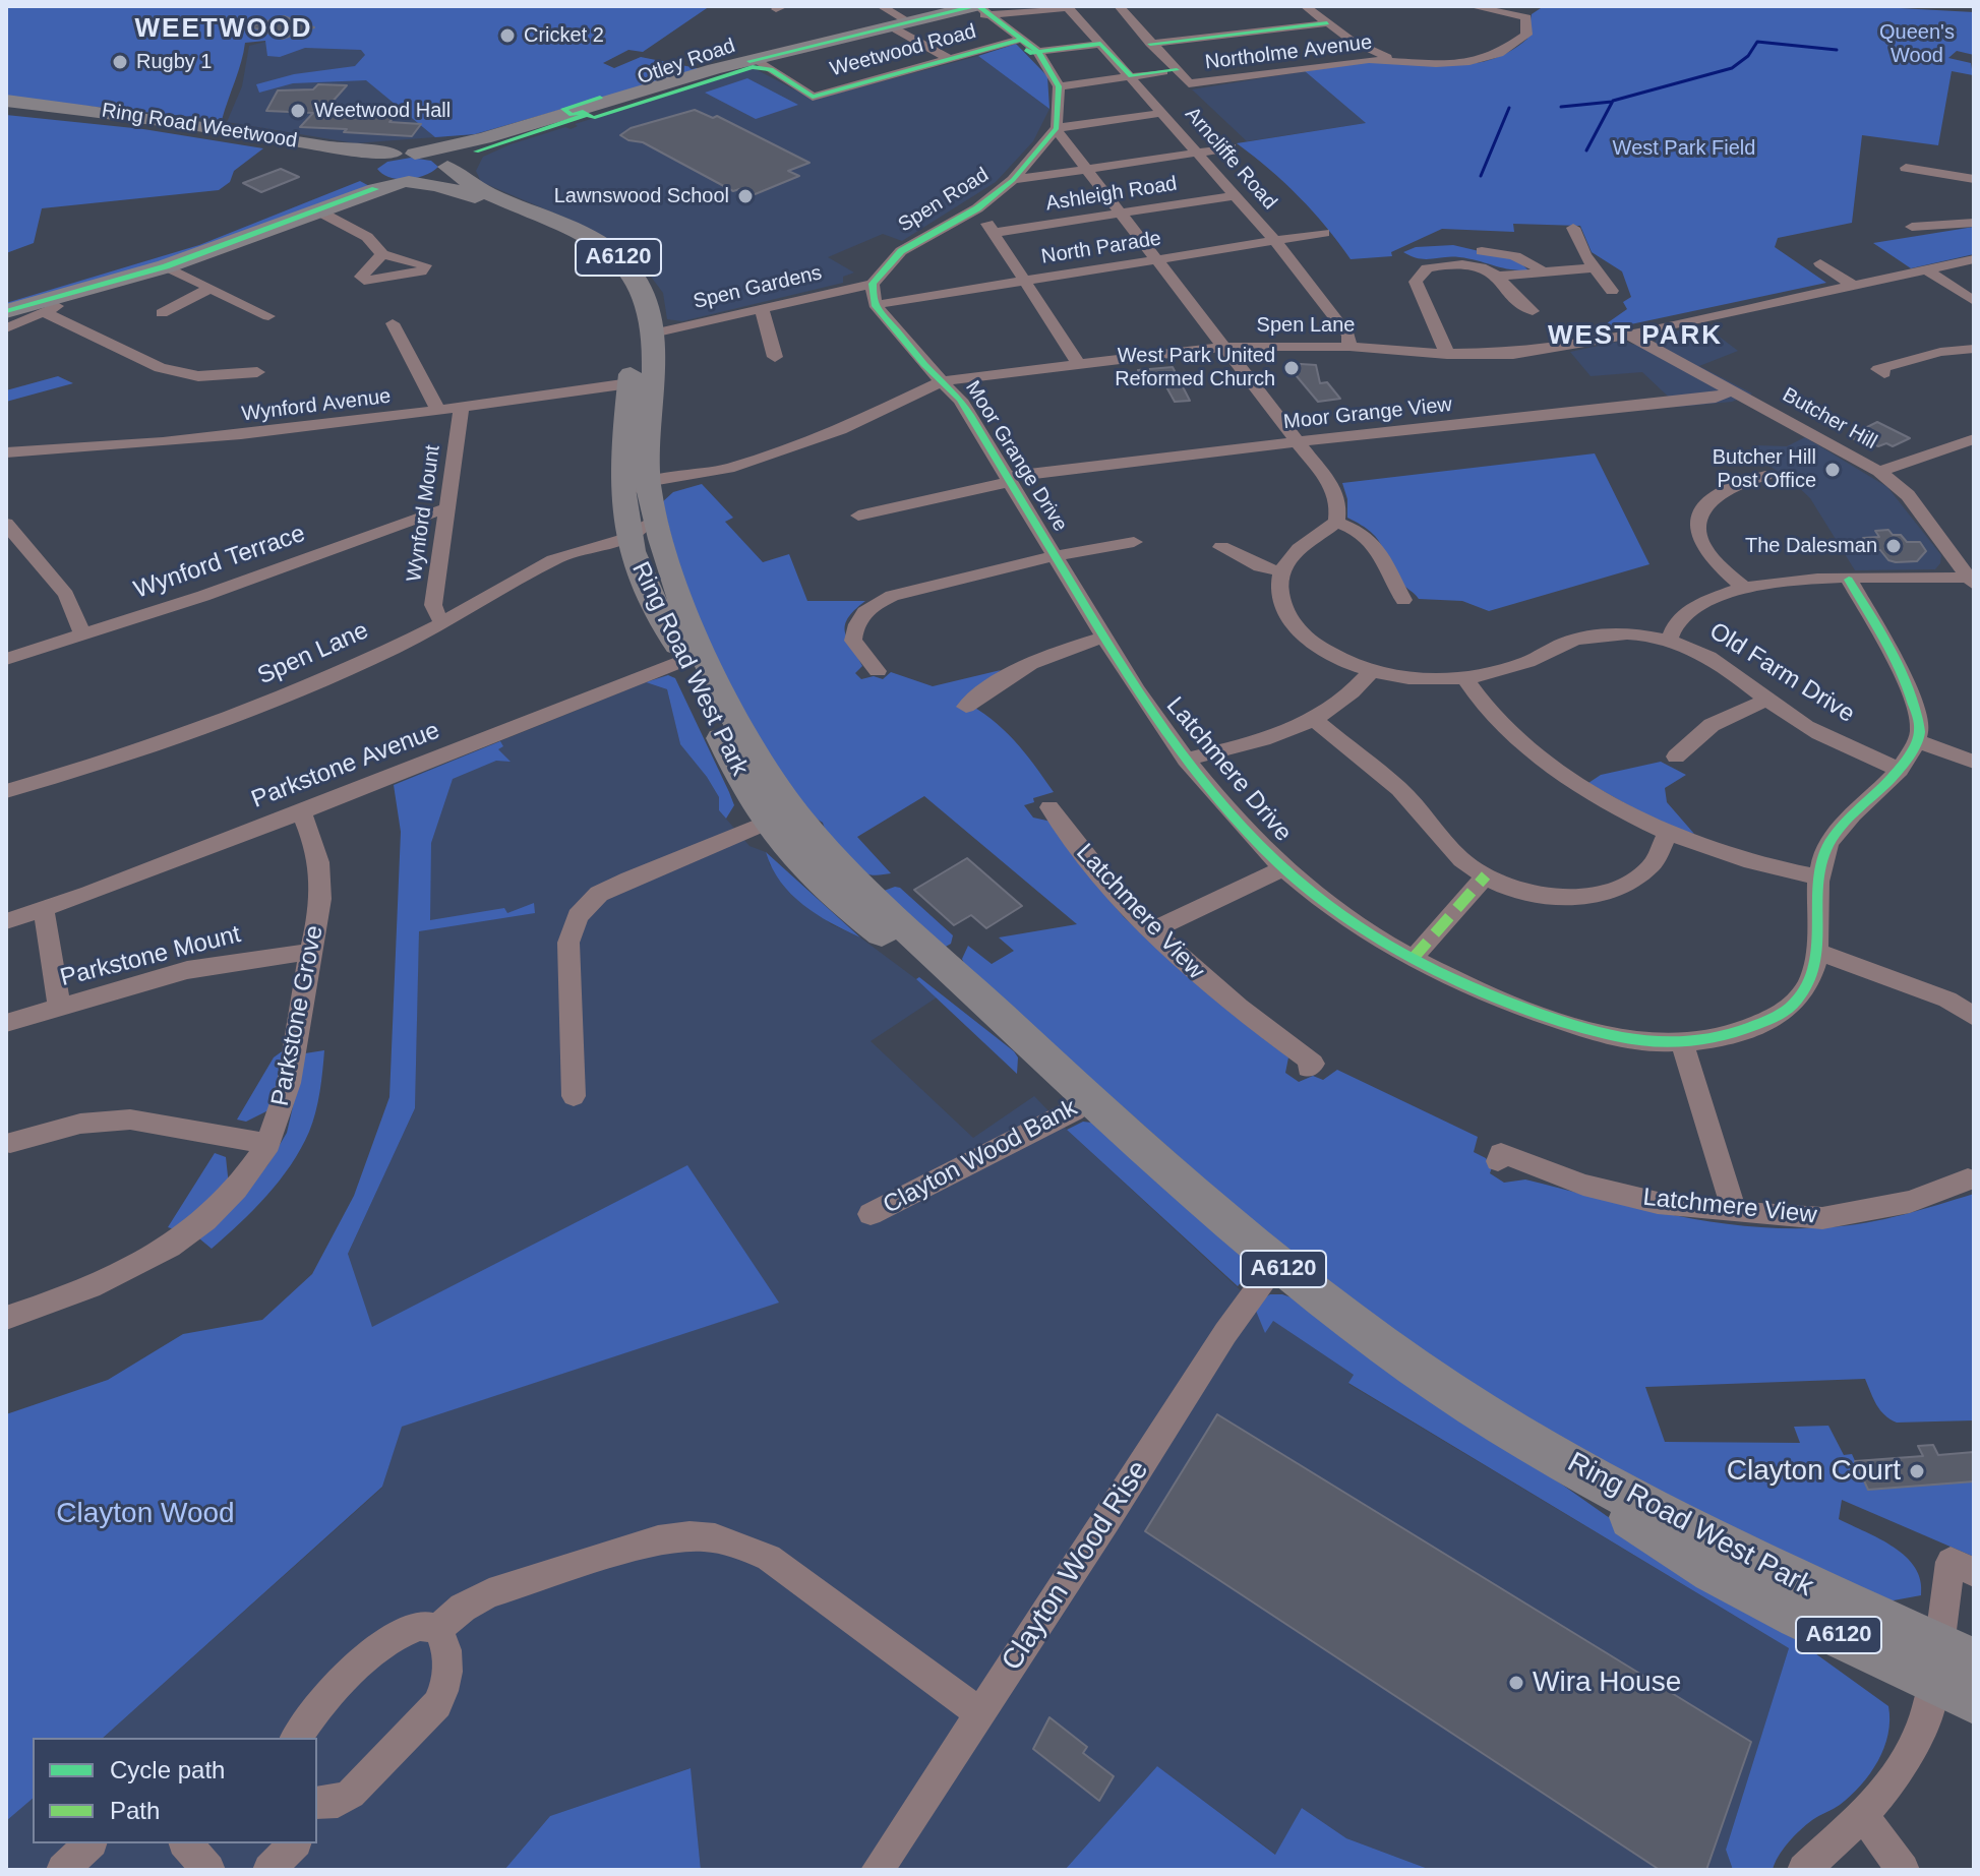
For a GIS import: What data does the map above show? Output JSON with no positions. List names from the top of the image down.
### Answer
{
  "streets": {
    "highway": [
      "Otley Road",
      "Ring Road Weetwood",
      "A6120",
      "Ring Road West Park"
    ],
    "street": [
      "Weetwood Road",
      "Northolme Avenue",
      "Arncliffe Road",
      "Ashleigh Road",
      "Spen Road",
      "North Parade",
      "Spen Gardens",
      "Spen Lane",
      "Wynford Avenue",
      "Moor Grange View",
      "Butcher Hill",
      "Moor Grange Drive",
      "Wynford Mount",
      "Wynford Terrace",
      "Old Farm Drive",
      "Parkstone Avenue",
      "Latchmere Drive",
      "Latchmere View",
      "Parkstone Mount",
      "Parkstone Grove",
      "Clayton Wood Bank",
      "Clayton Wood Rise"
    ]
  },
  "crossings": [
    ["Weetwood Road", "Otley Road"],
    ["Otley Road", "A6120"],
    ["Otley Road", "Ring Road West Park"],
    ["Ring Road Weetwood", "A6120"],
    ["Arncliffe Road", "Ashleigh Road"],
    ["Arncliffe Road", "North Parade"],
    ["Arncliffe Road", "Spen Lane"],
    ["Spen Road", "Spen Gardens"],
    ["A6120", "Ring Road West Park"],
    ["Spen Gardens", "Ring Road West Park"],
    ["Spen Lane", "Butcher Hill"],
    ["Spen Lane", "Moor Grange Drive"],
    ["Spen Lane", "Wynford Mount"],
    ["Spen Lane", "Ring Road West Park"],
    ["Wynford Avenue", "Wynford Mount"],
    ["Wynford Avenue", "Ring Road West Park"],
    ["Moor Grange View", "Butcher Hill"],
    ["Moor Grange View", "Moor Grange Drive"],
    ["Moor Grange Drive", "Latchmere Drive"],
    ["Wynford Mount", "Wynford Terrace"],
    ["Ring Road West Park", "Parkstone Avenue"],
    ["Ring Road West Park", "Clayton Wood Bank"],
    ["Ring Road West Park", "Clayton Wood Rise"],
    ["Old Farm Drive", "Latchmere Drive"],
    ["Parkstone Avenue", "Parkstone Grove"],
    ["Parkstone Mount", "Parkstone Grove"]
  ],
  "districts": ["WEETWOOD", "WEST PARK"],
  "parks": ["Queen's Wood", "West Park Field", "Clayton Wood"],
  "places": [
    "Cricket 2",
    "Rugby 1",
    "Weetwood Hall",
    "Lawnswood School",
    "West Park United Reformed Church",
    "Butcher Hill Post Office",
    "The Dalesman",
    "Clayton Court",
    "Wira House"
  ],
  "legend": ["Cycle path", "Path"]
}
